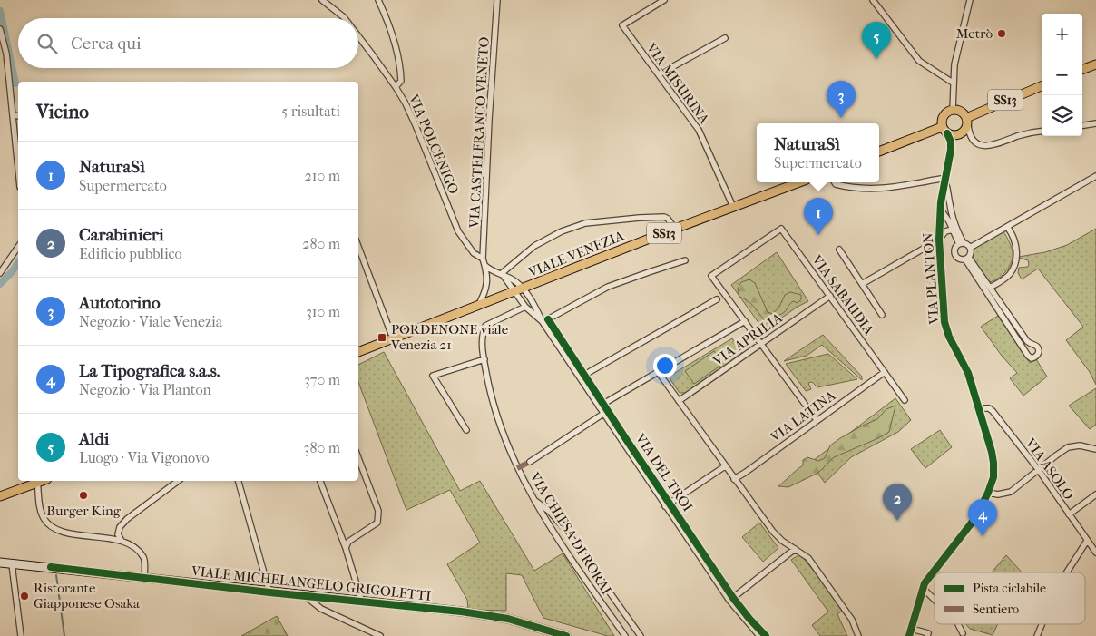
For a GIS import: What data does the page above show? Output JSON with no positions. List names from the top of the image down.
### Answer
{
  "streets": {
    "main road": ["SS13", "VIALE VENEZIA", "VIALE MICHELANGELO GRIGOLETTI"],
    "street": [
      "VIA MISURINA",
      "VIA CASTELFRANCO VENETO",
      "VIA POLCENIGO",
      "VIA PLANTON",
      "VIA SABAUDIA",
      "VIA APRILIA",
      "VIA LATINA",
      "VIA ASOLO",
      "VIA DEL TROI",
      "VIA CHIESA DI RORAI"
    ]
  },
  "crossings": [
    ["VIA MISURINA", "VIALE VENEZIA"],
    ["SS13", "VIA PLANTON"],
    ["VIA CASTELFRANCO VENETO", "VIA POLCENIGO"],
    ["VIA CASTELFRANCO VENETO", "VIALE VENEZIA"],
    ["VIALE VENEZIA", "VIA DEL TROI"],
    ["VIA PLANTON", "VIA ASOLO"],
    ["VIA SABAUDIA", "VIA APRILIA"],
    ["VIA SABAUDIA", "VIA LATINA"],
    ["VIA DEL TROI", "VIA CHIESA DI RORAI"]
  ],
  "places": {
    "other": ["Metrò", "Burger King", "Ristorante Giapponese Osaka"],
    "transit": ["PORDENONE viale Venezia 21"]
  },
  "legend": ["Pista ciclabile", "Sentiero"],
  "page": {
    "map_buttons": ["+", "−"],
    "search": "Cerca qui",
    "pins": [
      "5",
      "3",
      "1",
      "2",
      "4"
    ],
    "heading": ["Vicino", "5 risultati"],
    "popup": ["NaturaSì", "Supermercato"],
    "list": [
      {
        "mark": "1",
        "name": "NaturaSì",
        "note": "Supermercato",
        "value": "210 m"
      },
      {
        "mark": "2",
        "name": "Carabinieri",
        "note": "Edificio pubblico",
        "value": "280 m"
      },
      {
        "mark": "3",
        "name": "Autotorino",
        "note": "Negozio · Viale Venezia",
        "value": "310 m"
      },
      {
        "mark": "4",
        "name": "La Tipografica s.a.s.",
        "note": "Negozio · Via Planton",
        "value": "370 m"
      },
      {
        "mark": "5",
        "name": "Aldi",
        "note": "Luogo · Via Vigonovo",
        "value": "380 m"
      }
    ]
  }
}
